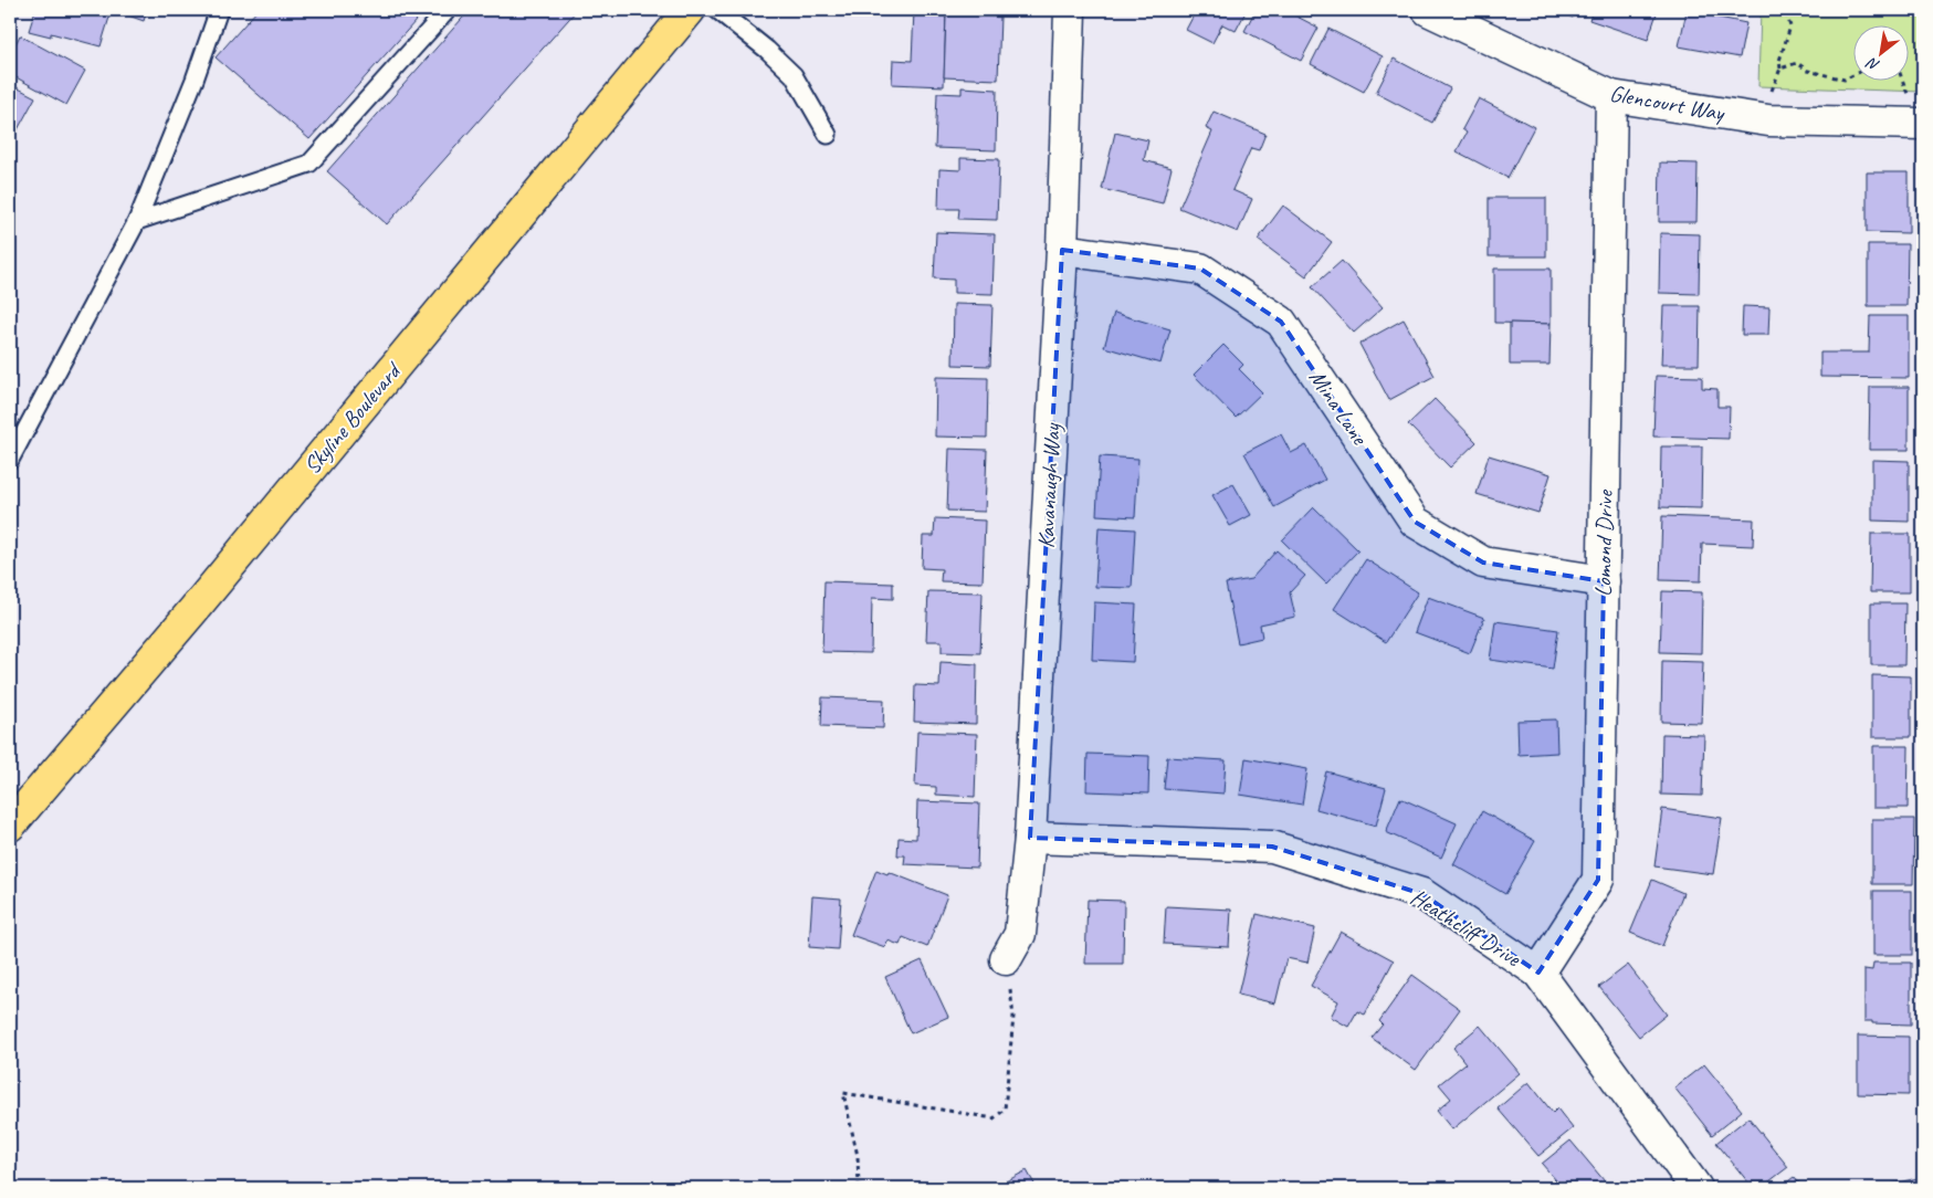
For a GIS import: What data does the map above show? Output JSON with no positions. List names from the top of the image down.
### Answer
{
  "streets": {
    "main road": ["Skyline Boulevard"],
    "street": [
      "Glencourt Way",
      "Mina Lane",
      "Kavanaugh Way",
      "Lomond Drive",
      "Heathcliff Drive"
    ]
  },
  "crossings": [
    ["Glencourt Way", "Lomond Drive"],
    ["Mina Lane", "Kavanaugh Way"],
    ["Mina Lane", "Lomond Drive"],
    ["Kavanaugh Way", "Heathcliff Drive"],
    ["Lomond Drive", "Heathcliff Drive"]
  ],
  "north": "bottom left"
}
